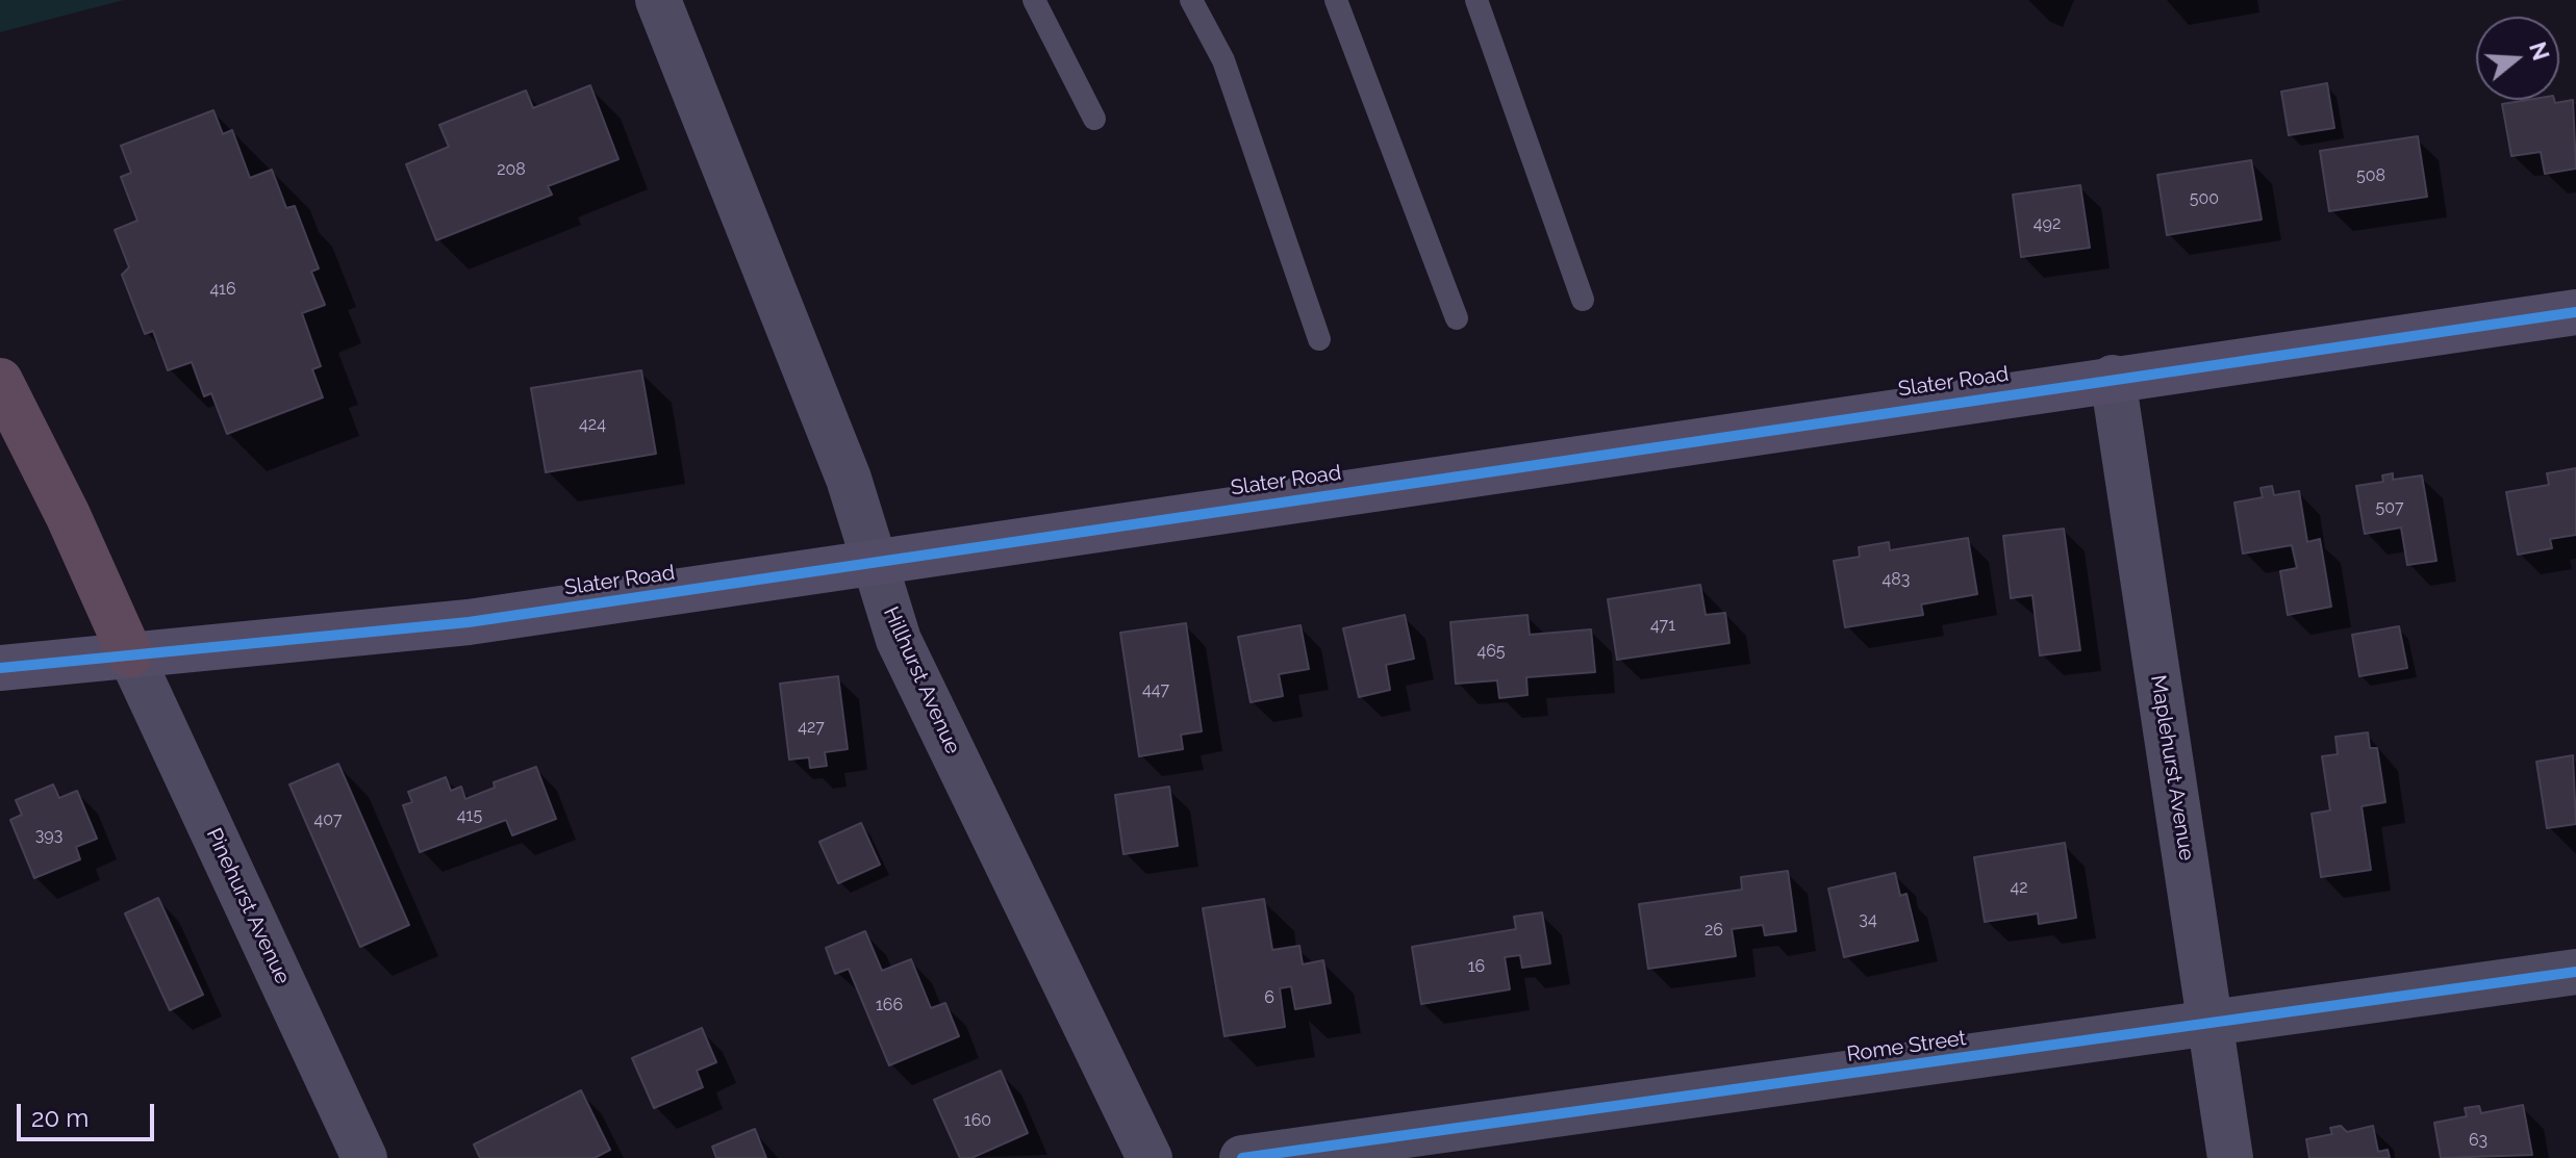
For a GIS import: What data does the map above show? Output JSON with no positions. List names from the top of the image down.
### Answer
{
  "streets": {
    "main road": ["Slater Road"],
    "street": [
      "Hillhurst Avenue",
      "Maplehurst Avenue",
      "Pinehurst Avenue",
      "Rome Street"
    ]
  },
  "crossings": [
    ["Slater Road", "Hillhurst Avenue"],
    ["Slater Road", "Maplehurst Avenue"],
    ["Slater Road", "Pinehurst Avenue"],
    ["Maplehurst Avenue", "Rome Street"]
  ],
  "house_numbers": [
    "208",
    "508",
    "500",
    "492",
    "416",
    "424",
    "507",
    "483",
    "471",
    "465",
    "447",
    "427",
    "415",
    "407",
    "393",
    "42",
    "34",
    "26",
    "16",
    "6",
    "166",
    "160",
    "63"
  ],
  "scale_bar": "20 m",
  "north": "right"
}
